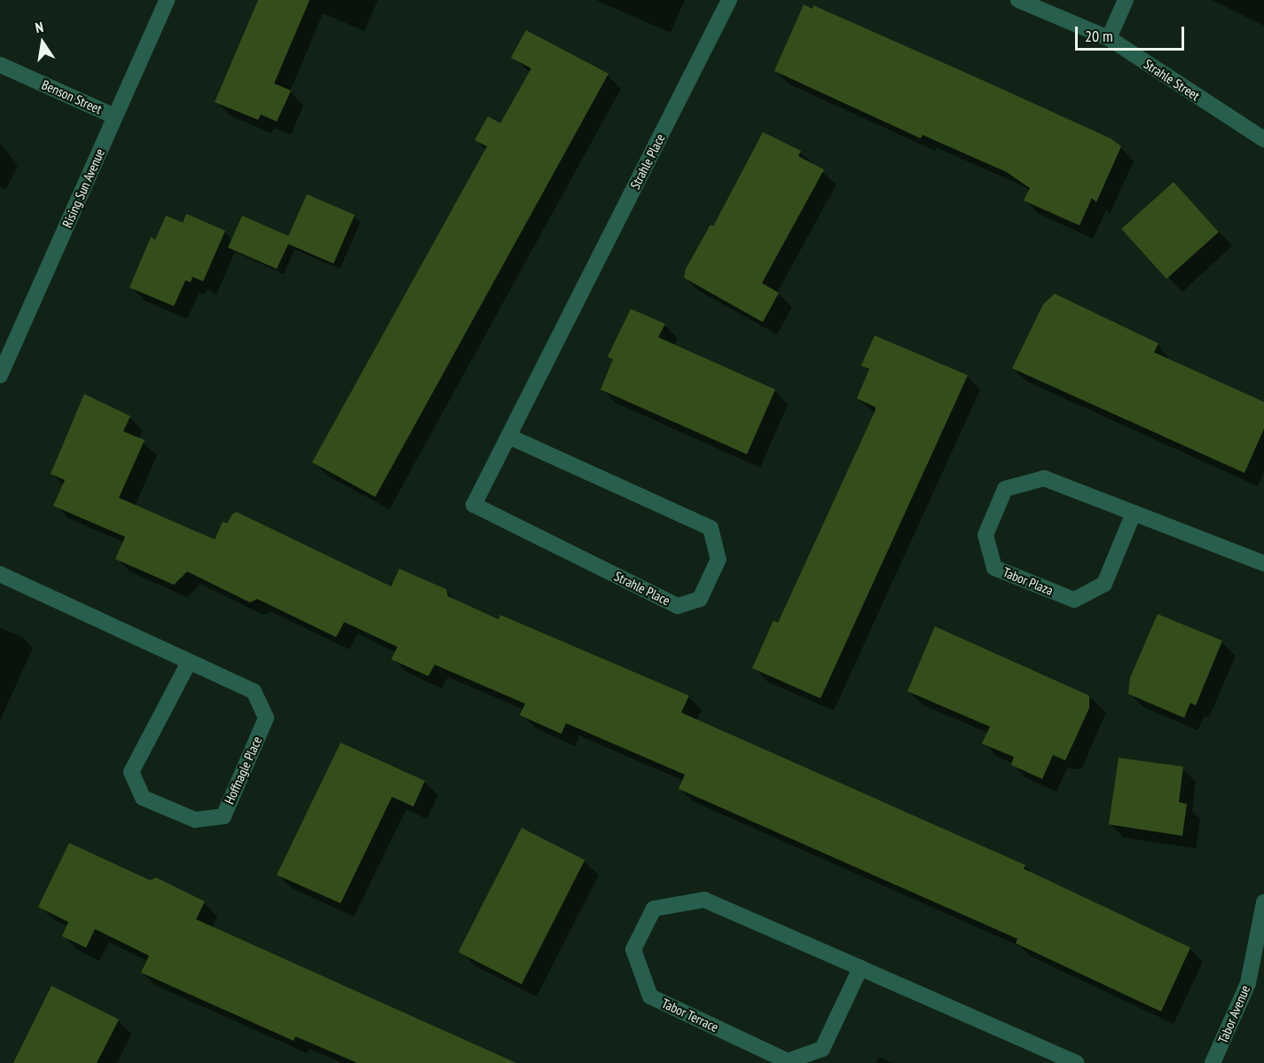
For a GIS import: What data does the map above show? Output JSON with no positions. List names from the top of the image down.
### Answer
{
  "streets": {
    "street": [
      "Strahle Street",
      "Benson Street",
      "Strahle Place",
      "Rising Sun Avenue",
      "Tabor Plaza",
      "Hoffnagle Place",
      "Tabor Avenue",
      "Tabor Terrace"
    ]
  },
  "crossings": [
    ["Benson Street", "Rising Sun Avenue"]
  ],
  "scale_bar": "20 m",
  "north": "top"
}
